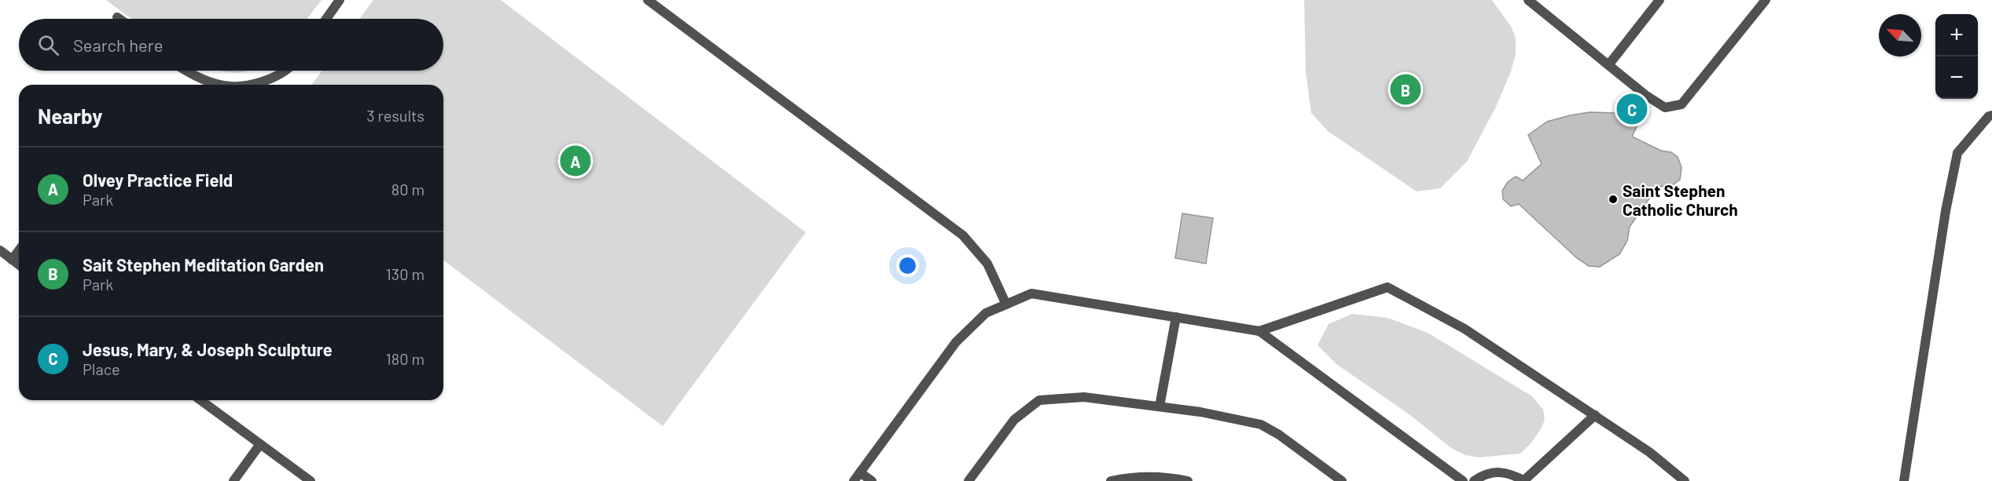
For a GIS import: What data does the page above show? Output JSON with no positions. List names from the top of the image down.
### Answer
{
  "places": ["Saint Stephen Catholic Church"],
  "north": "top left",
  "page": {
    "map_buttons": ["+", "−"],
    "search": "Search here",
    "pins": ["B", "C", "A"],
    "heading": ["Nearby", "3 results"],
    "list": [
      {
        "mark": "A",
        "name": "Olvey Practice Field",
        "note": "Park",
        "value": "80 m"
      },
      {
        "mark": "B",
        "name": "Sait Stephen Meditation Garden",
        "note": "Park",
        "value": "130 m"
      },
      {
        "mark": "C",
        "name": "Jesus, Mary, & Joseph Sculpture",
        "note": "Place",
        "value": "180 m"
      }
    ]
  }
}
